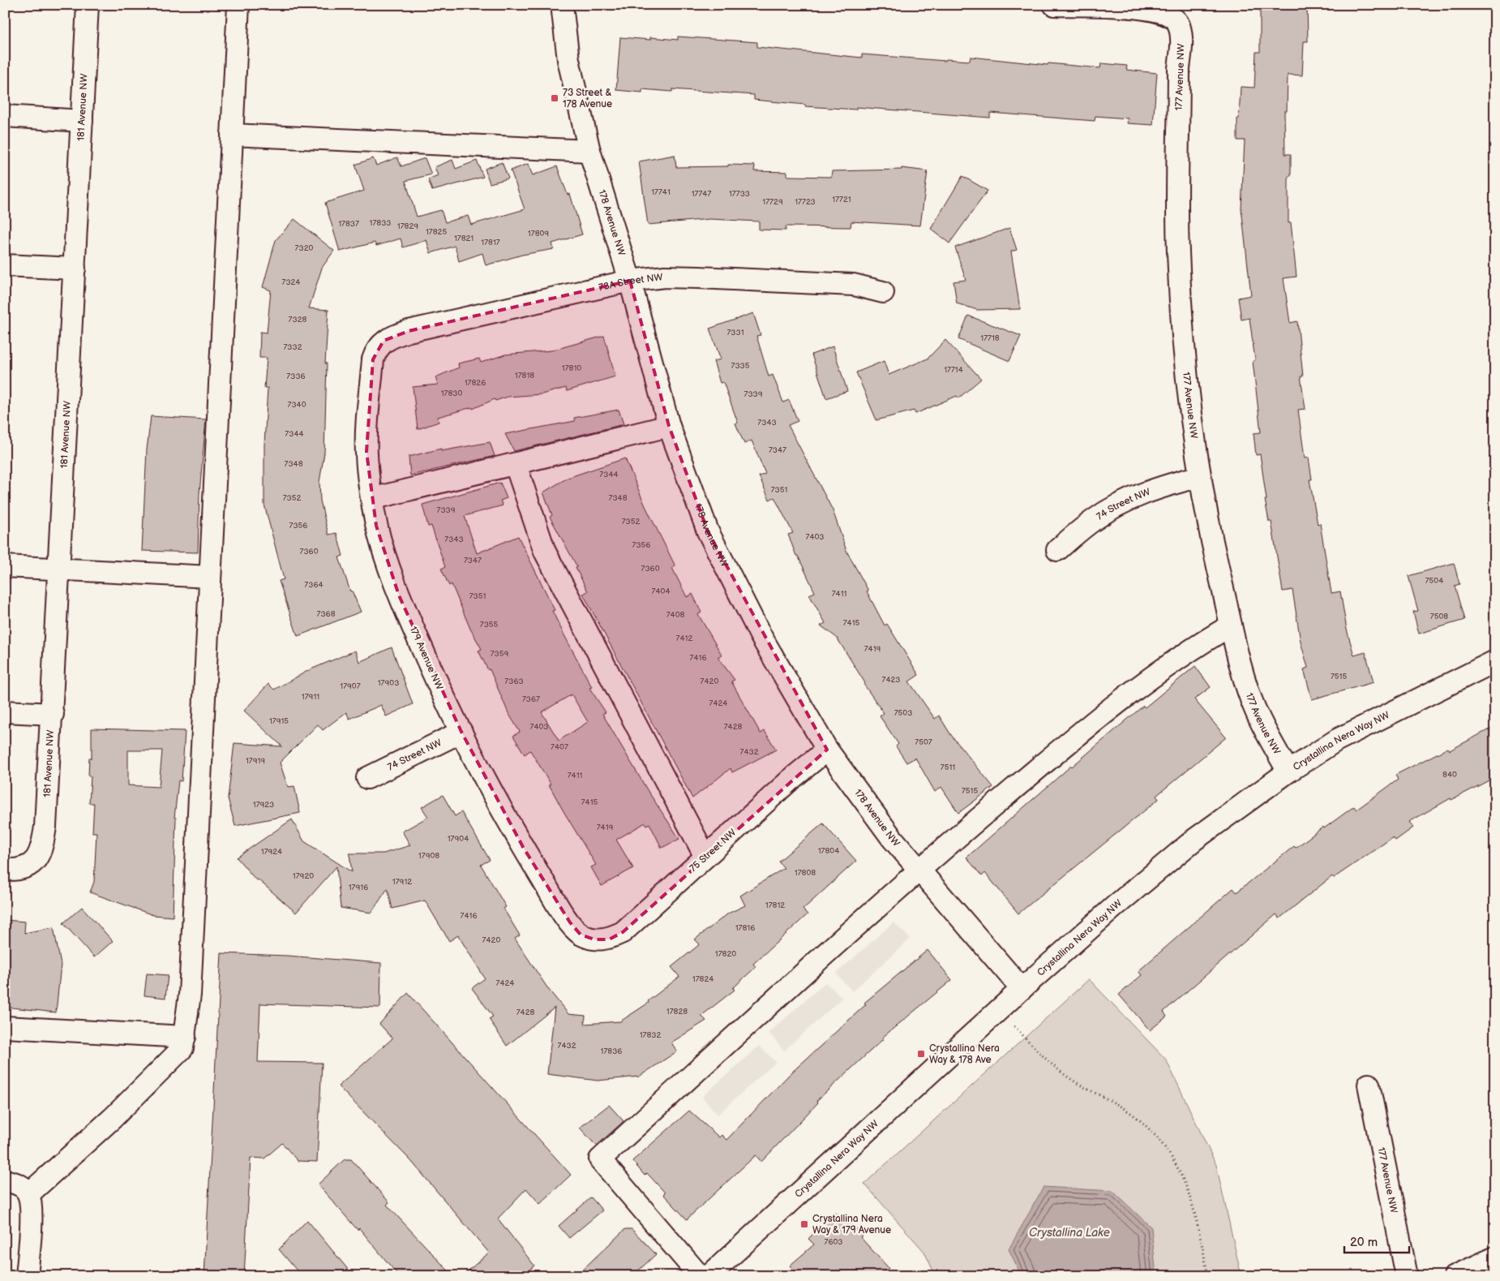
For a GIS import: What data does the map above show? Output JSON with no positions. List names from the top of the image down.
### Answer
{
  "streets": {
    "street": [
      "177 Avenue NW",
      "181 Avenue NW",
      "178 Avenue NW",
      "73A Street NW",
      "74 Street NW",
      "179 Avenue NW",
      "Crystallina Nera Way NW",
      "75 Street NW"
    ]
  },
  "crossings": [
    ["177 Avenue NW", "74 Street NW"],
    ["177 Avenue NW", "Crystallina Nera Way NW"],
    ["178 Avenue NW", "73A Street NW"],
    ["178 Avenue NW", "Crystallina Nera Way NW"],
    ["178 Avenue NW", "75 Street NW"],
    ["73A Street NW", "179 Avenue NW"],
    ["74 Street NW", "179 Avenue NW"],
    ["179 Avenue NW", "75 Street NW"]
  ],
  "water": ["Crystallina Lake"],
  "places": {
    "transit": ["73 Street & 178 Avenue", "Crystallina Nera Way & 178 Ave", "Crystallina Nera Way & 179 Avenue"]
  },
  "house_numbers": [
    "17741",
    "17747",
    "17733",
    "17721",
    "17729",
    "17723",
    "17833",
    "17837",
    "17829",
    "17825",
    "17809",
    "17821",
    "17817",
    "7320",
    "7324",
    "7328",
    "7331",
    "17718",
    "7332",
    "7335",
    "17810",
    "17714",
    "17818",
    "7336",
    "17826",
    "17830",
    "7339",
    "7340",
    "7343",
    "7344",
    "7347",
    "7348",
    "7344",
    "7351",
    "7352",
    "7348",
    "7339",
    "7352",
    "7356",
    "7403",
    "7343",
    "7356",
    "7360",
    "7347",
    "7360",
    "7504",
    "7364",
    "7404",
    "7411",
    "7351",
    "7368",
    "7408",
    "7508",
    "7415",
    "7355",
    "7412",
    "7419",
    "7359",
    "7416",
    "7515",
    "7423",
    "7363",
    "7420",
    "17903",
    "17907",
    "17911",
    "7367",
    "7424",
    "7503",
    "17915",
    "7403",
    "7428",
    "7507",
    "7407",
    "7432",
    "17919",
    "7511",
    "840",
    "7411",
    "7515",
    "7415",
    "17923",
    "7419",
    "17904",
    "17804",
    "17924",
    "17908",
    "17808",
    "17920",
    "17912",
    "17916",
    "17812",
    "7416",
    "17816",
    "7420",
    "17820",
    "17824",
    "7424",
    "17828",
    "7428",
    "17832",
    "7432",
    "17836",
    "7603"
  ],
  "scale_bar": "20 m"
}
